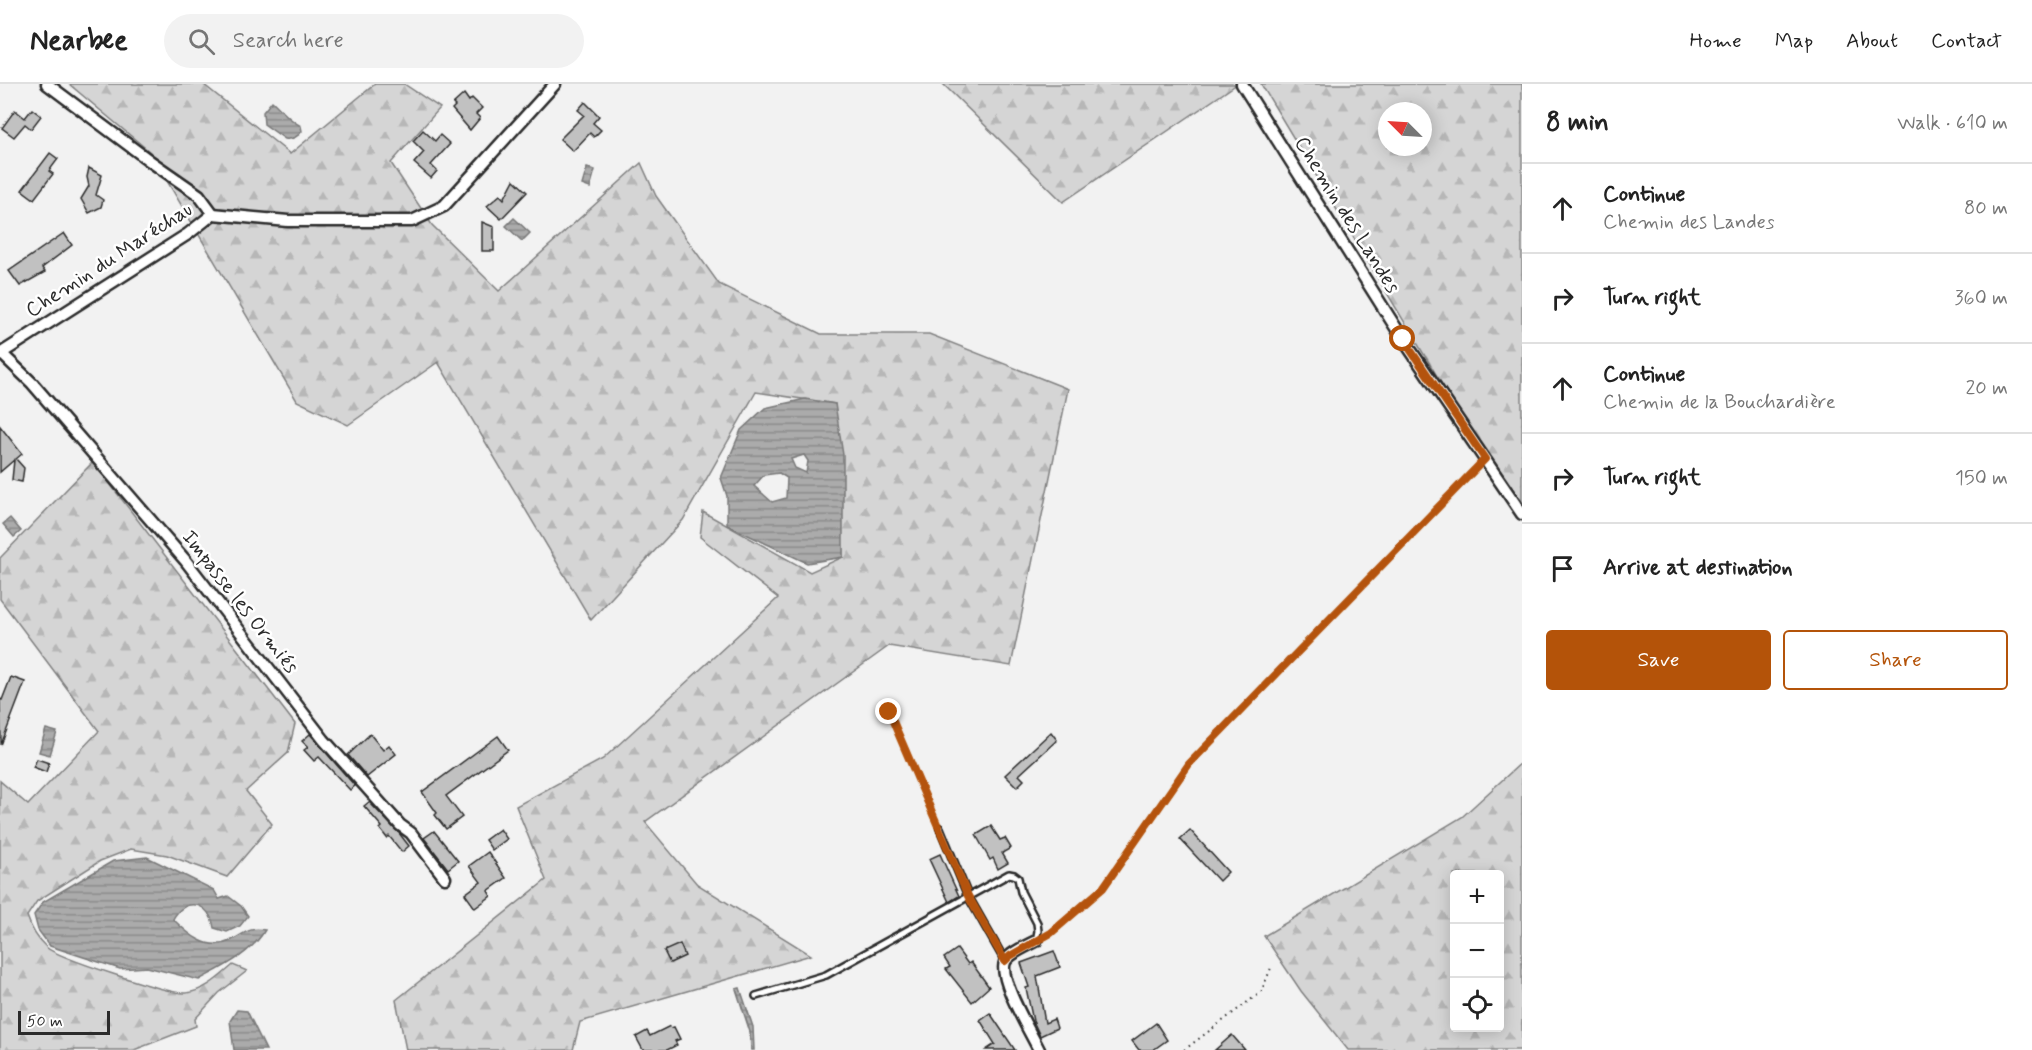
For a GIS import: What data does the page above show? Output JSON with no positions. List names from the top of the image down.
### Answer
{
  "streets": {
    "street": ["Chemin des Landes", "Chemin du Maréchau", "Impasse les Ormiés"]
  },
  "crossings": [
    ["Chemin du Maréchau", "Impasse les Ormiés"]
  ],
  "scale_bar": "50 m",
  "north": "top left",
  "page": {
    "header": "Nearbee",
    "search": "Search here",
    "nav": [
      "Home",
      "Map",
      "About",
      "Contact"
    ],
    "heading": ["8 min", "Walk · 610 m"],
    "list": [
      ["Continue", "Chemin des Landes", "80 m"],
      ["Turn right", "360 m"],
      ["Continue", "Chemin de la Bouchardière", "20 m"],
      ["Turn right", "150 m"],
      "Arrive at destination"
    ],
    "buttons": ["Save", "Share"],
    "map_buttons": ["+", "−"],
    "scale": "50 m"
  }
}
